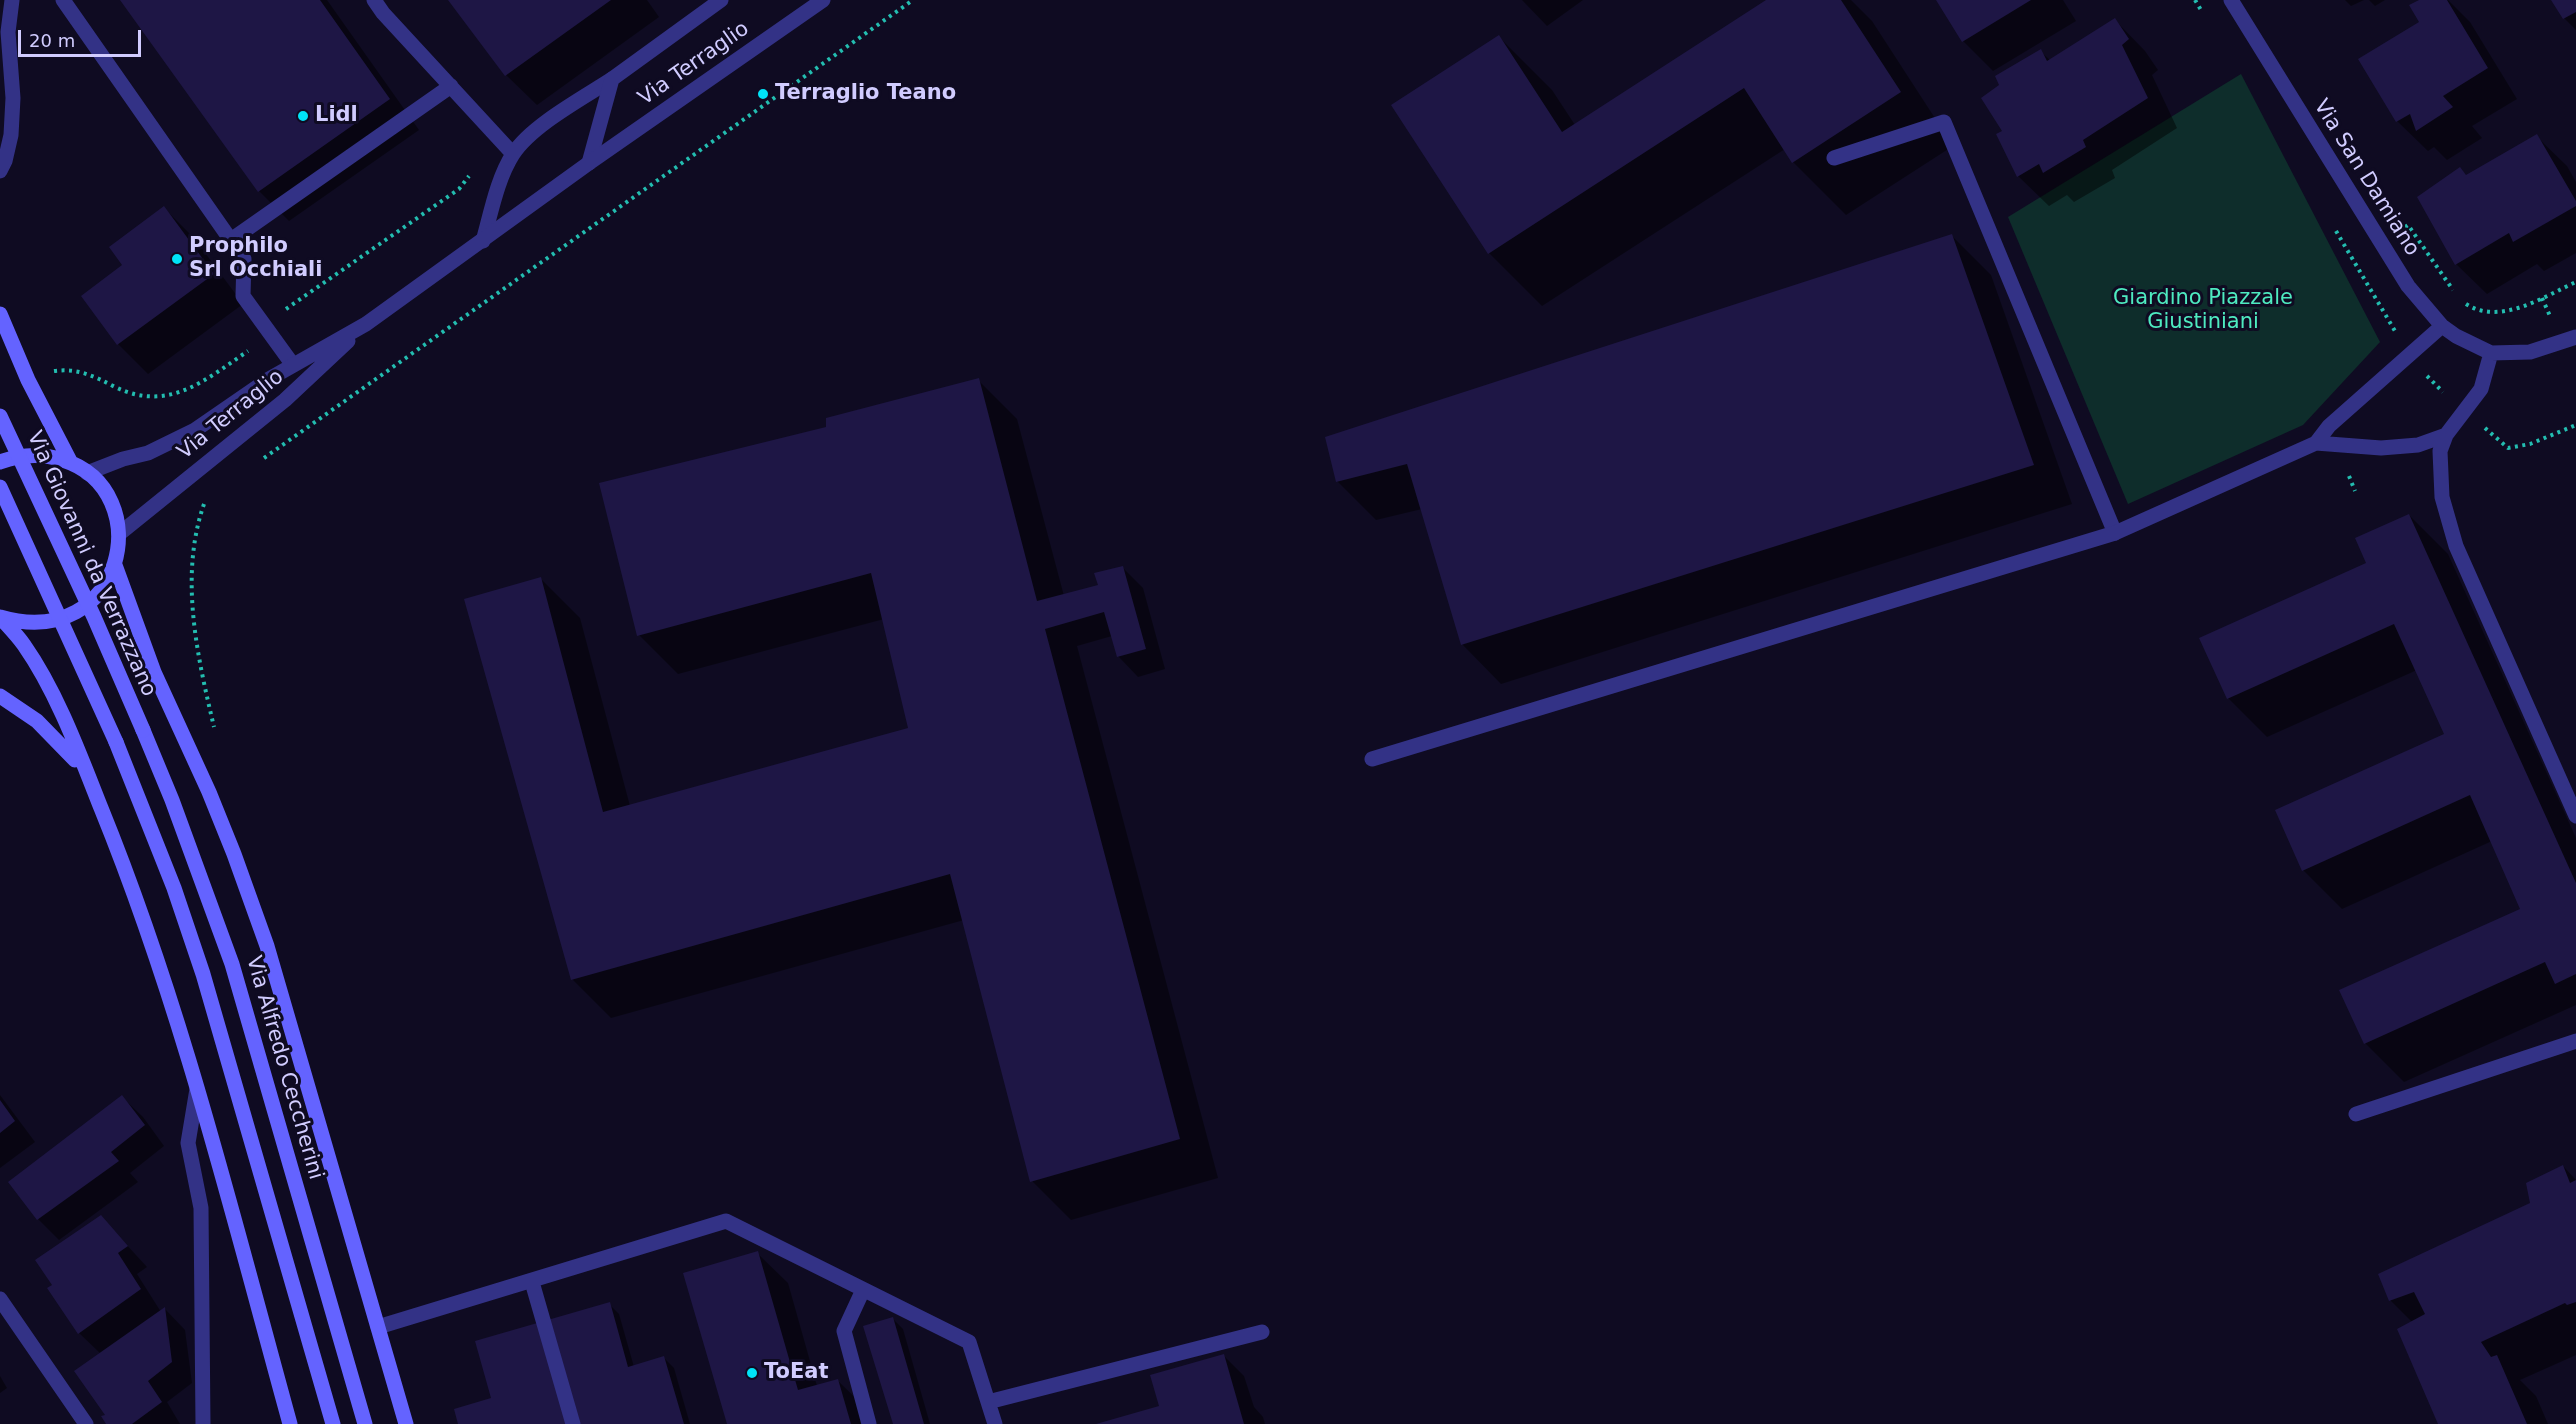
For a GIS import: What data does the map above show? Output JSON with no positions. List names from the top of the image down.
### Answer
{
  "streets": {
    "main road": ["Via Giovanni da Verrazzano", "Via Alfredo Ceccherini"],
    "street": ["Via Terraglio", "Via San Damiano"]
  },
  "crossings": [
    ["Via Giovanni da Verrazzano", "Via Alfredo Ceccherini"]
  ],
  "parks": ["Giardino Piazzale Giustiniani"],
  "places": [
    "Terraglio Teano",
    "Lidl",
    "Prophilo Srl Occhiali",
    "ToEat"
  ],
  "scale_bar": "20 m"
}
